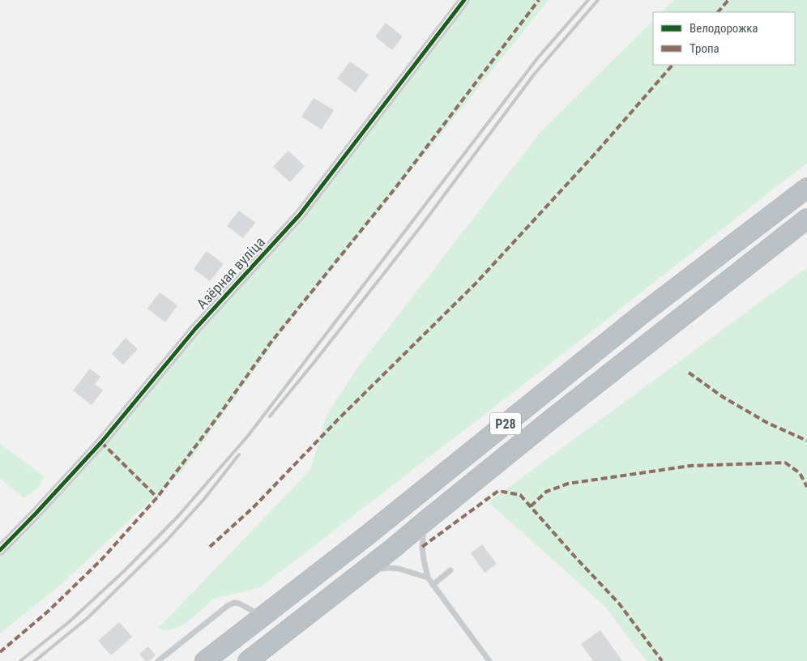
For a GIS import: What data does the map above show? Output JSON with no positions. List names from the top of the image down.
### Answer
{
  "streets": {
    "highway": ["Р28"],
    "street": ["Азёрная вуліца"]
  },
  "legend": ["Велодорожка", "Тропа"]
}
